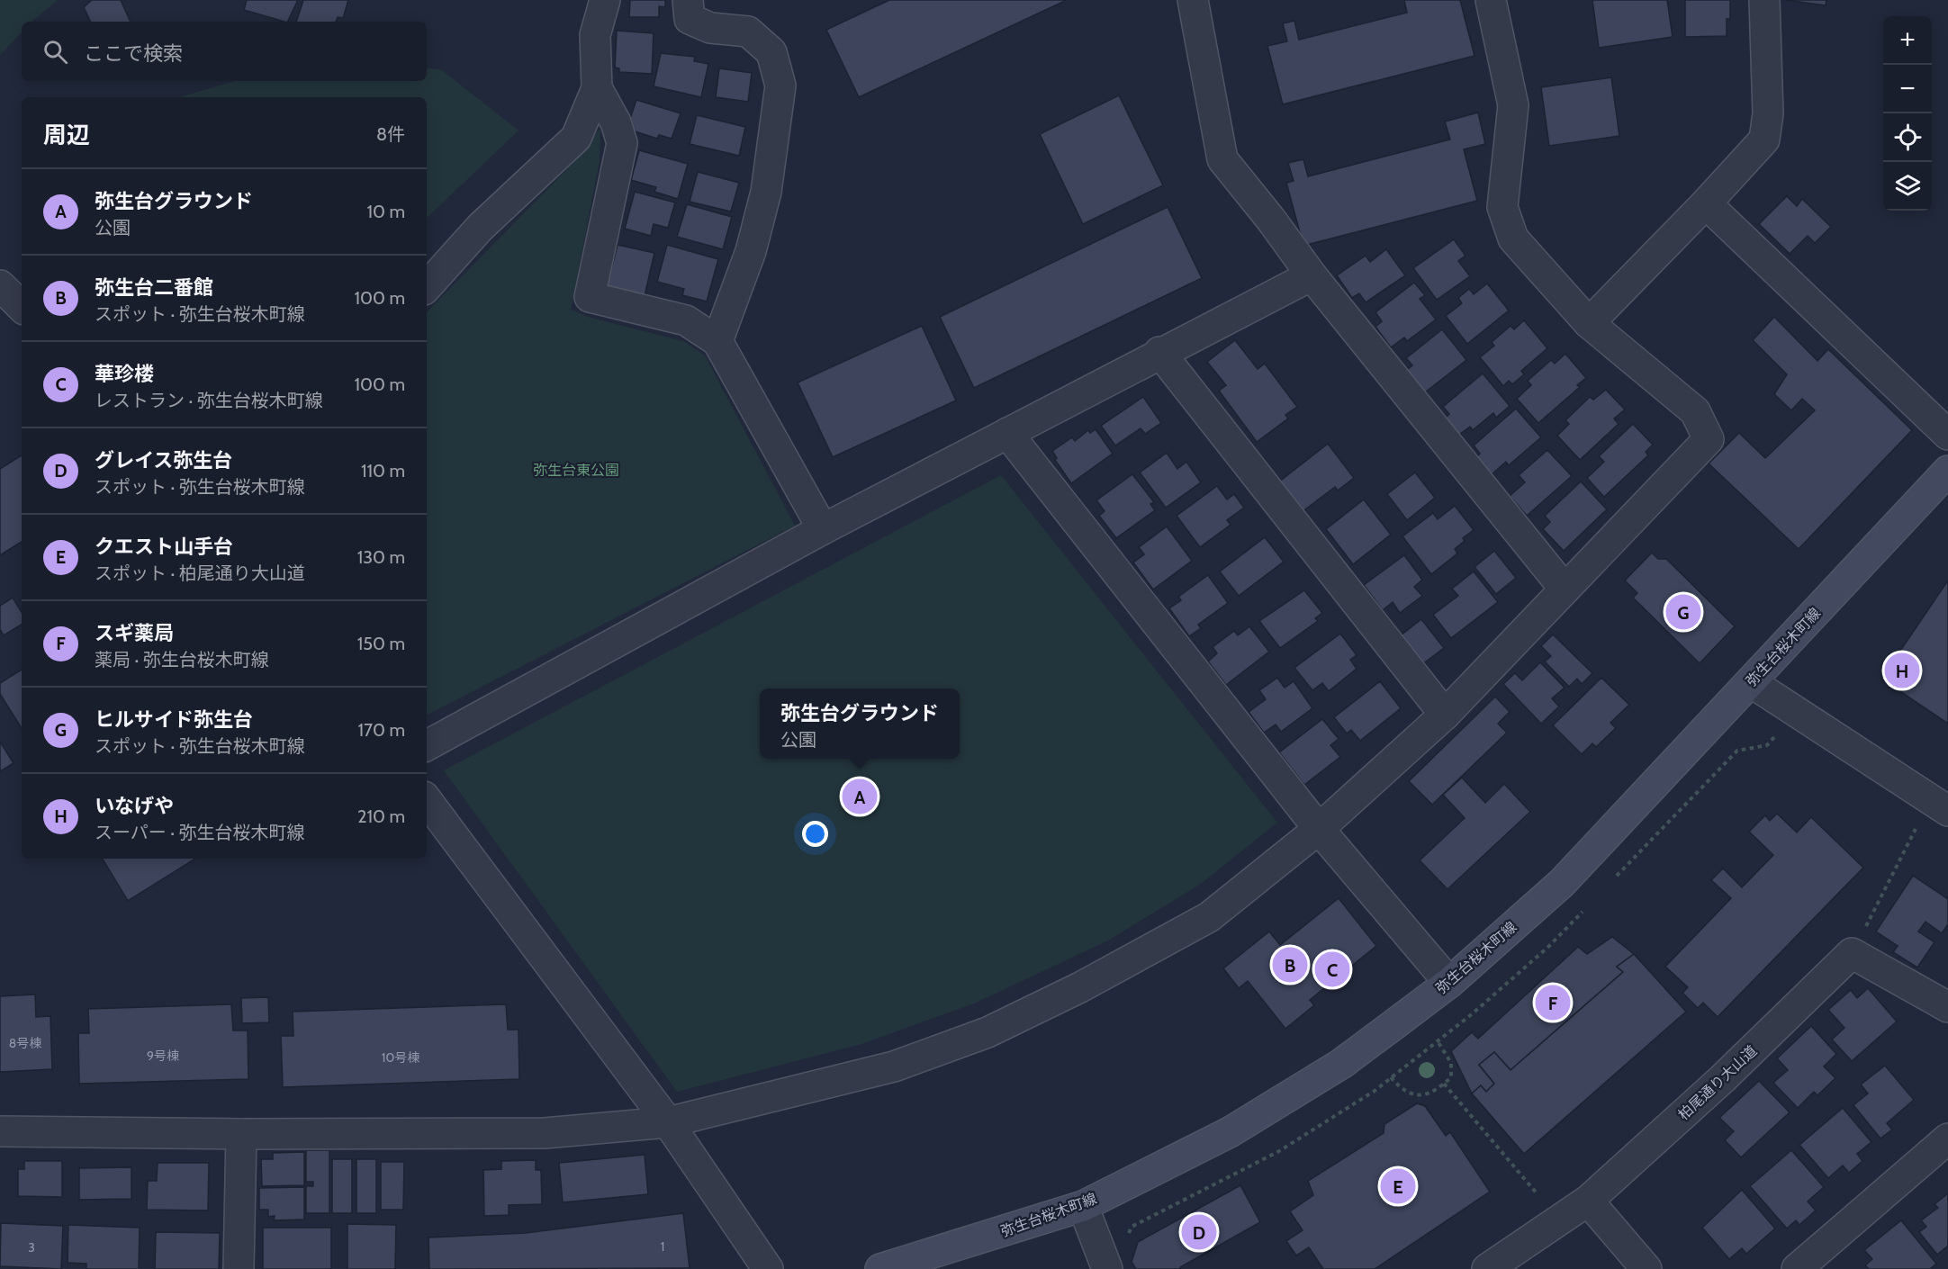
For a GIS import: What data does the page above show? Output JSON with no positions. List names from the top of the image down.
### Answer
{
  "streets": {
    "main road": ["弥生台桜木町線"],
    "street": ["柏尾通り大山道"]
  },
  "parks": ["弥生台東公園"],
  "house_numbers": [
    "8号棟",
    "9号棟",
    "10号棟",
    "1",
    "3"
  ],
  "page": {
    "map_buttons": ["+", "−"],
    "search": "ここで検索",
    "heading": ["周辺", "8件"],
    "list": [
      {
        "mark": "A",
        "name": "弥生台グラウンド",
        "note": "公園",
        "value": "10 m"
      },
      {
        "mark": "B",
        "name": "弥生台二番館",
        "note": "スポット · 弥生台桜木町線",
        "value": "100 m"
      },
      {
        "mark": "C",
        "name": "華珍楼",
        "note": "レストラン · 弥生台桜木町線",
        "value": "100 m"
      },
      {
        "mark": "D",
        "name": "グレイス弥生台",
        "note": "スポット · 弥生台桜木町線",
        "value": "110 m"
      },
      {
        "mark": "E",
        "name": "クエスト山手台",
        "note": "スポット · 柏尾通り大山道",
        "value": "130 m"
      },
      {
        "mark": "F",
        "name": "スギ薬局",
        "note": "薬局 · 弥生台桜木町線",
        "value": "150 m"
      },
      {
        "mark": "G",
        "name": "ヒルサイド弥生台",
        "note": "スポット · 弥生台桜木町線",
        "value": "170 m"
      },
      {
        "mark": "H",
        "name": "いなげや",
        "note": "スーパー · 弥生台桜木町線",
        "value": "210 m"
      }
    ],
    "pins": [
      "G",
      "H",
      "A",
      "B",
      "C",
      "F",
      "E",
      "D"
    ],
    "popup": ["弥生台グラウンド", "公園"]
  }
}
